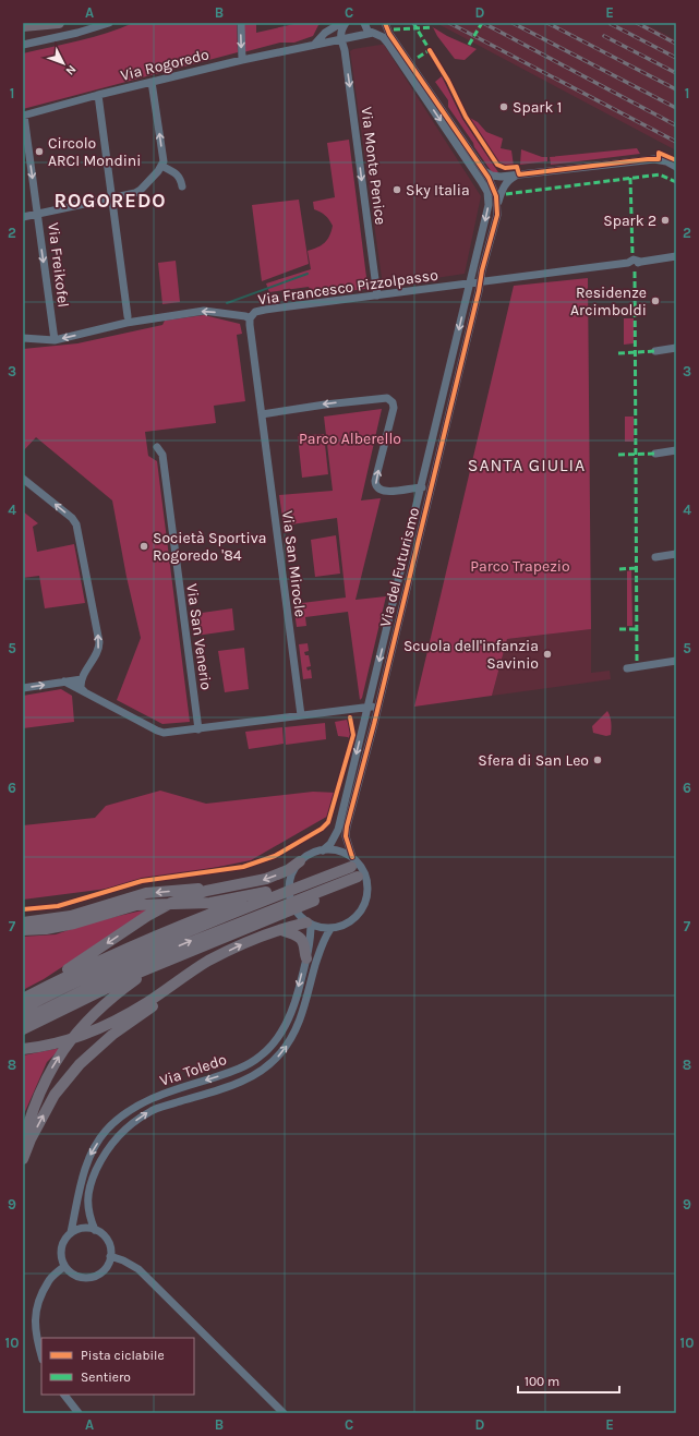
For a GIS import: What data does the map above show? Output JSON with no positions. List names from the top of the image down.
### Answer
{
  "streets": {
    "street": [
      "Via Rogoredo",
      "Via Monte Penice",
      "Via Freikofel",
      "Via Francesco Pizzolpasso",
      "Via San Mirocle",
      "Via del Futurismo",
      "Via San Venerio",
      "Via Toledo"
    ]
  },
  "crossings": [
    ["Via Rogoredo", "Via Monte Penice"],
    ["Via Rogoredo", "Via Freikofel"],
    ["Via Rogoredo", "Via del Futurismo"],
    ["Via Monte Penice", "Via Francesco Pizzolpasso"],
    ["Via Freikofel", "Via Francesco Pizzolpasso"],
    ["Via Francesco Pizzolpasso", "Via San Mirocle"],
    ["Via Francesco Pizzolpasso", "Via del Futurismo"],
    ["Via del Futurismo", "Via Toledo"]
  ],
  "one_way": ["Via Monte Penice", "Via Freikofel"],
  "districts": ["ROGOREDO", "SANTA GIULIA"],
  "parks": ["Parco Alberello", "Parco Trapezio"],
  "places": [
    "Spark 1",
    "Circolo ARCI Mondini",
    "Sky Italia",
    "Spark 2",
    "Residenze Arcimboldi",
    "Società Sportiva Rogoredo '84",
    "Scuola dell'infanzia Savinio",
    "Sfera di San Leo"
  ],
  "legend": ["Pista ciclabile", "Sentiero"],
  "scale_bar": "100 m",
  "north": "bottom right",
  "grid": {
    "columns": [
      "A",
      "B",
      "C",
      "D",
      "E"
    ],
    "rows": [
      "1",
      "2",
      "3",
      "4",
      "5",
      "6",
      "7",
      "8",
      "9",
      "10"
    ]
  }
}
